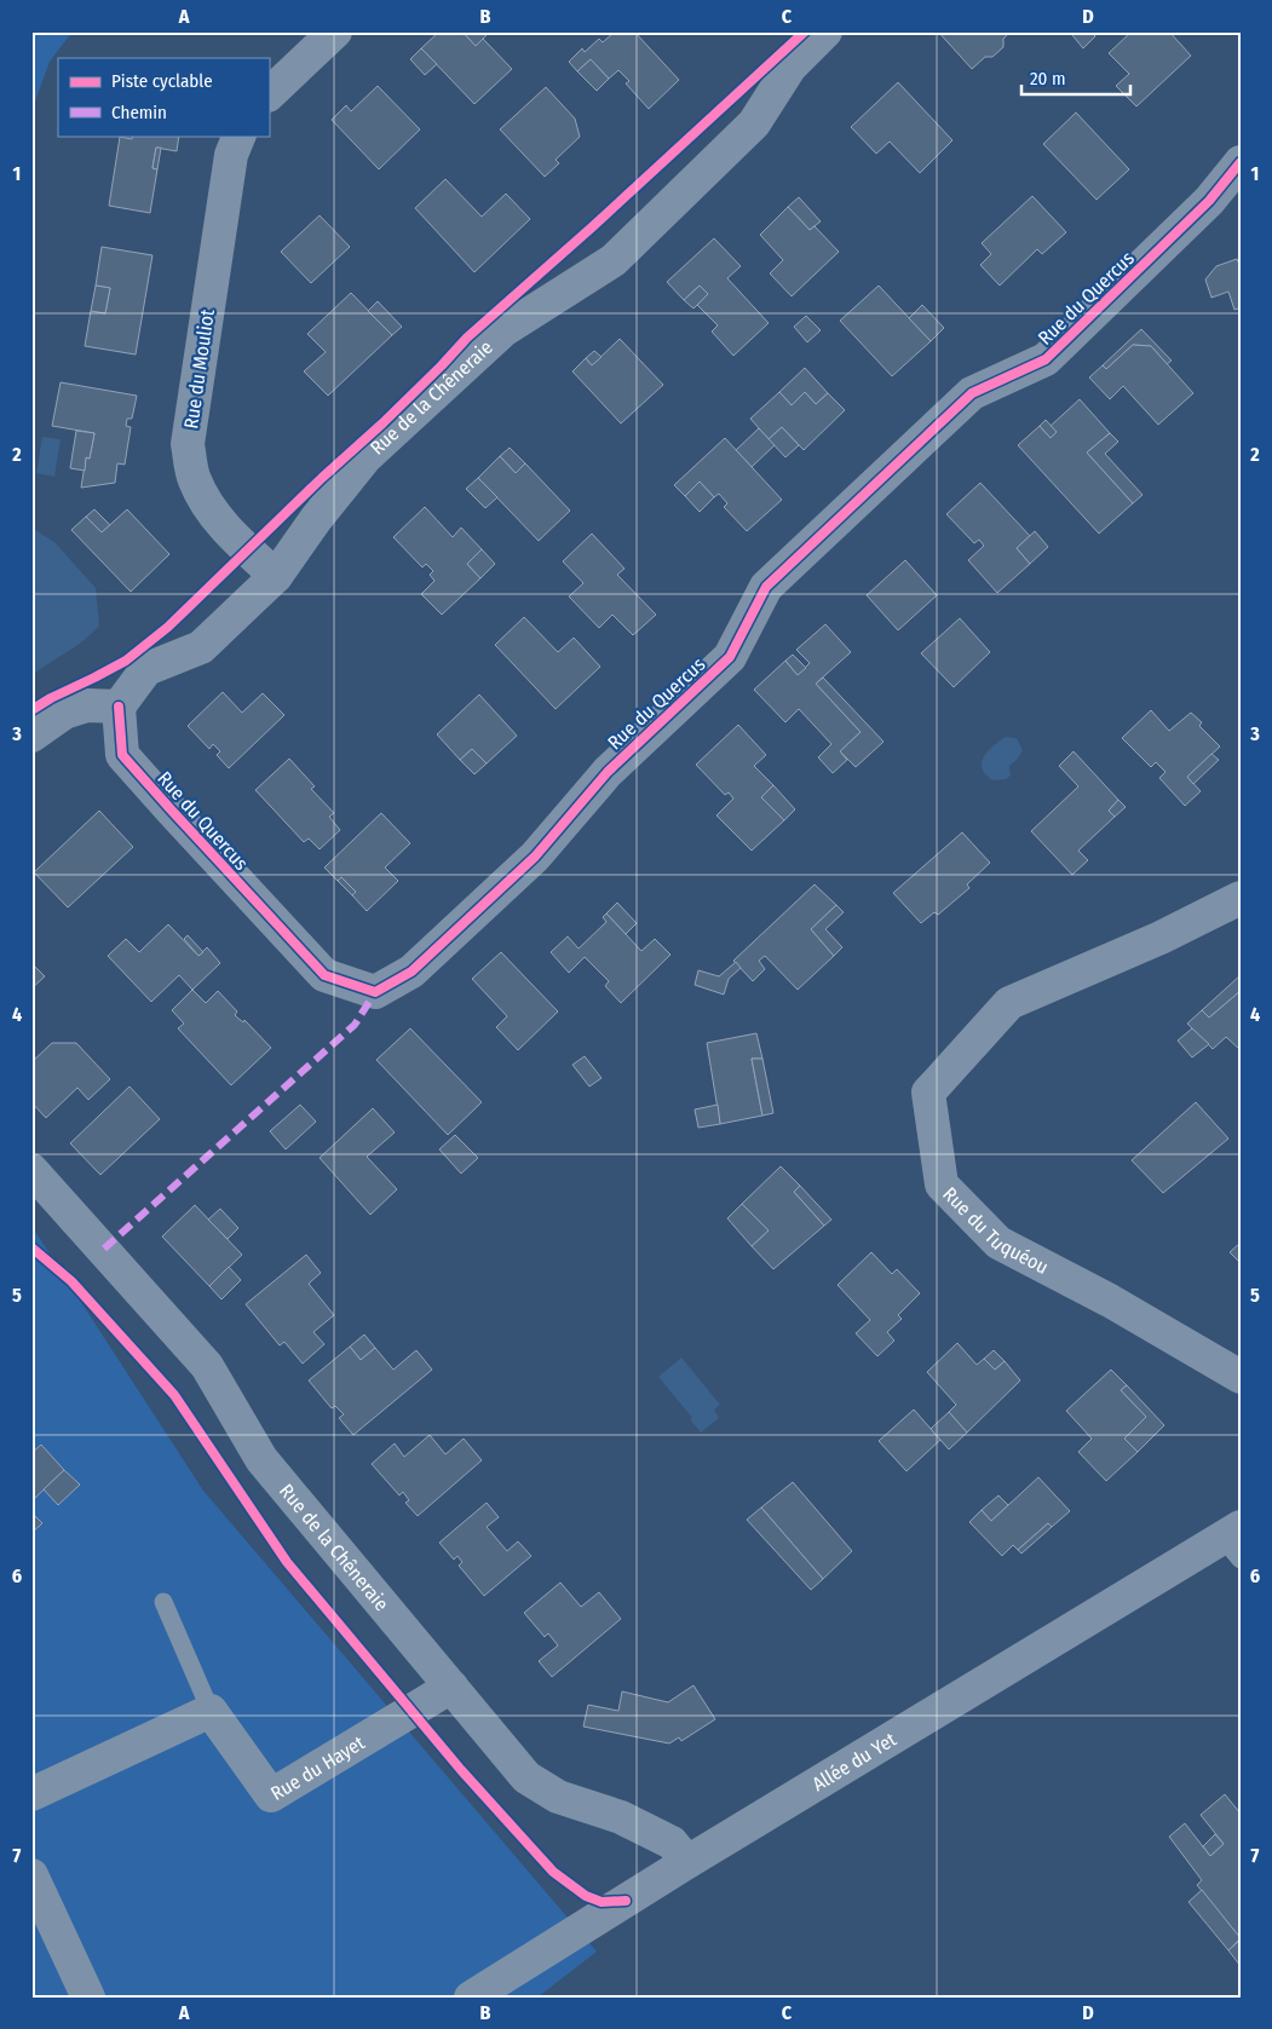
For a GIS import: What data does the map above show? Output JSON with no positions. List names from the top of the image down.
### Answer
{
  "streets": {
    "street": [
      "Rue du Quercus",
      "Rue du Mouliot",
      "Rue de la Chêneraie",
      "Rue du Tuquéou",
      "Allée du Yet",
      "Rue du Hayet"
    ]
  },
  "crossings": [
    ["Rue du Quercus", "Rue de la Chêneraie"],
    ["Rue du Mouliot", "Rue de la Chêneraie"],
    ["Rue de la Chêneraie", "Allée du Yet"],
    ["Rue de la Chêneraie", "Rue du Hayet"]
  ],
  "legend": ["Piste cyclable", "Chemin"],
  "scale_bar": "20 m",
  "grid": {
    "columns": [
      "A",
      "B",
      "C",
      "D"
    ],
    "rows": [
      "1",
      "2",
      "3",
      "4",
      "5",
      "6",
      "7"
    ]
  }
}
